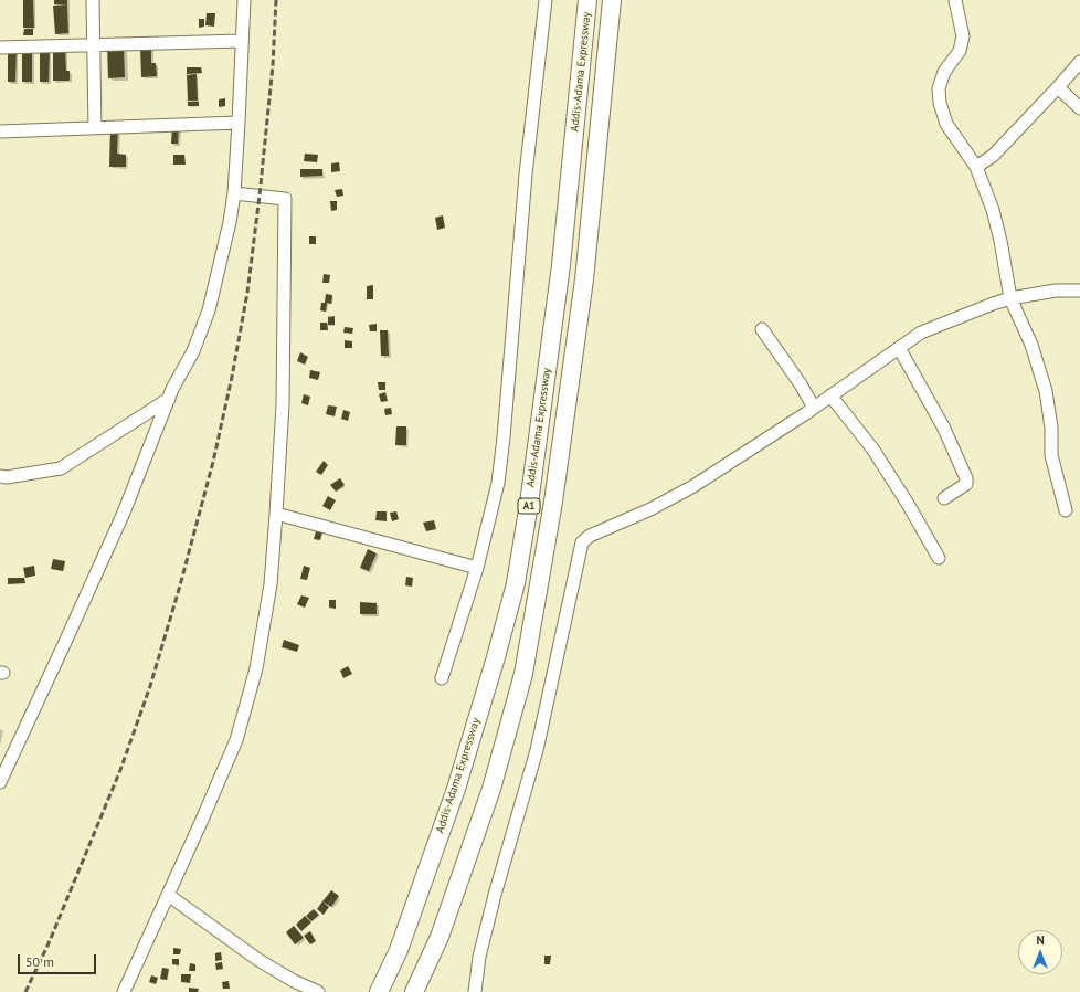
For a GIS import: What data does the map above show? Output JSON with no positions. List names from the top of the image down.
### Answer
{
  "streets": {
    "highway": ["Addis-Adama Expressway", "A1"]
  },
  "scale_bar": "50 m",
  "north": "top"
}
